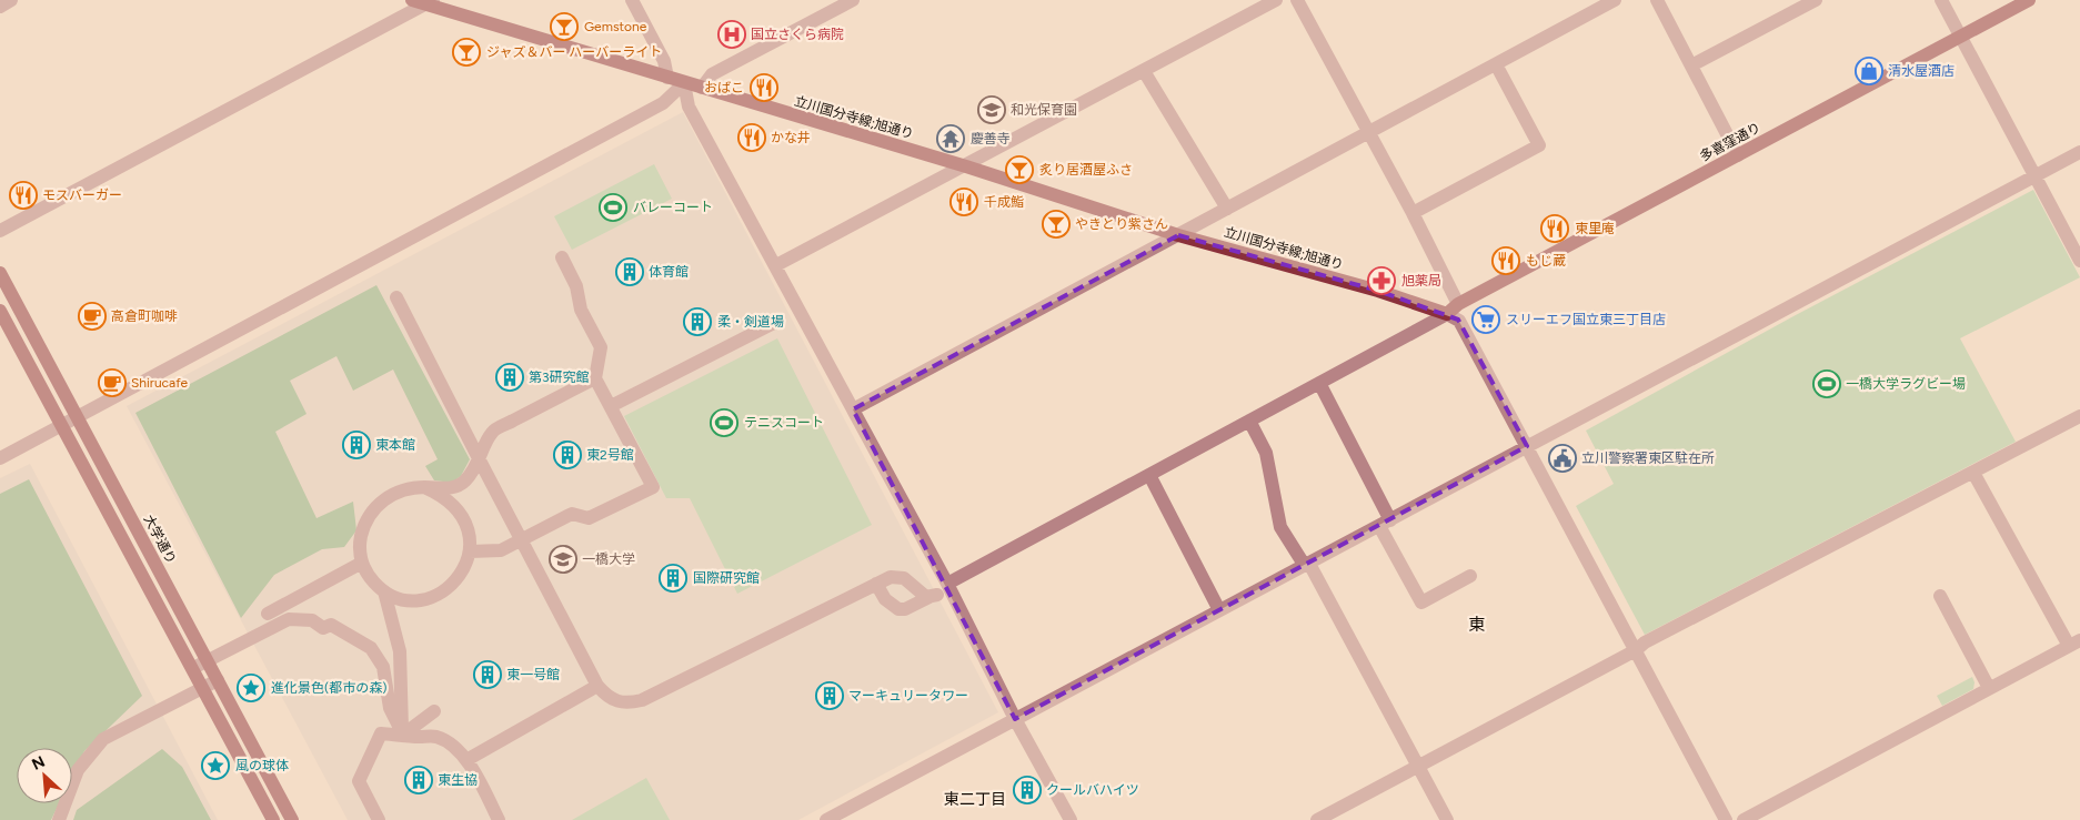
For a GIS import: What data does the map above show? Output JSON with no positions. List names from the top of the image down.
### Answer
{
  "streets": {
    "main road": ["立川国分寺線;旭通り", "多喜窪通り", "大学通り"]
  },
  "crossings": [
    ["立川国分寺線;旭通り", "多喜窪通り"]
  ],
  "districts": ["東", "東二丁目"],
  "places": {
    "bar": [
      "Gemstone",
      "ジャズ＆バー ハーバーライト",
      "炙り居酒屋ふさ",
      "やきとり紫さん"
    ],
    "hospital": ["国立さくら病院"],
    "shop": ["清水屋酒店"],
    "restaurant": [
      "おばこ",
      "かな井",
      "モスバーガー",
      "千成鮨",
      "東里庵",
      "もじ蔵"
    ],
    "school or university": ["和光保育園", "一橋大学"],
    "temple": ["慶善寺"],
    "sports": ["バレーコート", "一橋大学ラグビー場", "テニスコート"],
    "building": [
      "体育館",
      "柔・剣道場",
      "第3研究館",
      "東本館",
      "東2号館",
      "国際研究館",
      "東一号館",
      "マーキュリータワー",
      "東生協",
      "クールバハイツ"
    ],
    "pharmacy": ["旭薬局"],
    "cafe": ["高倉町咖啡", "Shirucafe"],
    "supermarket": ["スリーエフ国立東三丁目店"],
    "public building": ["立川警察署東区駐在所"],
    "place": ["進化景色(都市の森)", "風の球体"]
  },
  "north": "top left"
}
